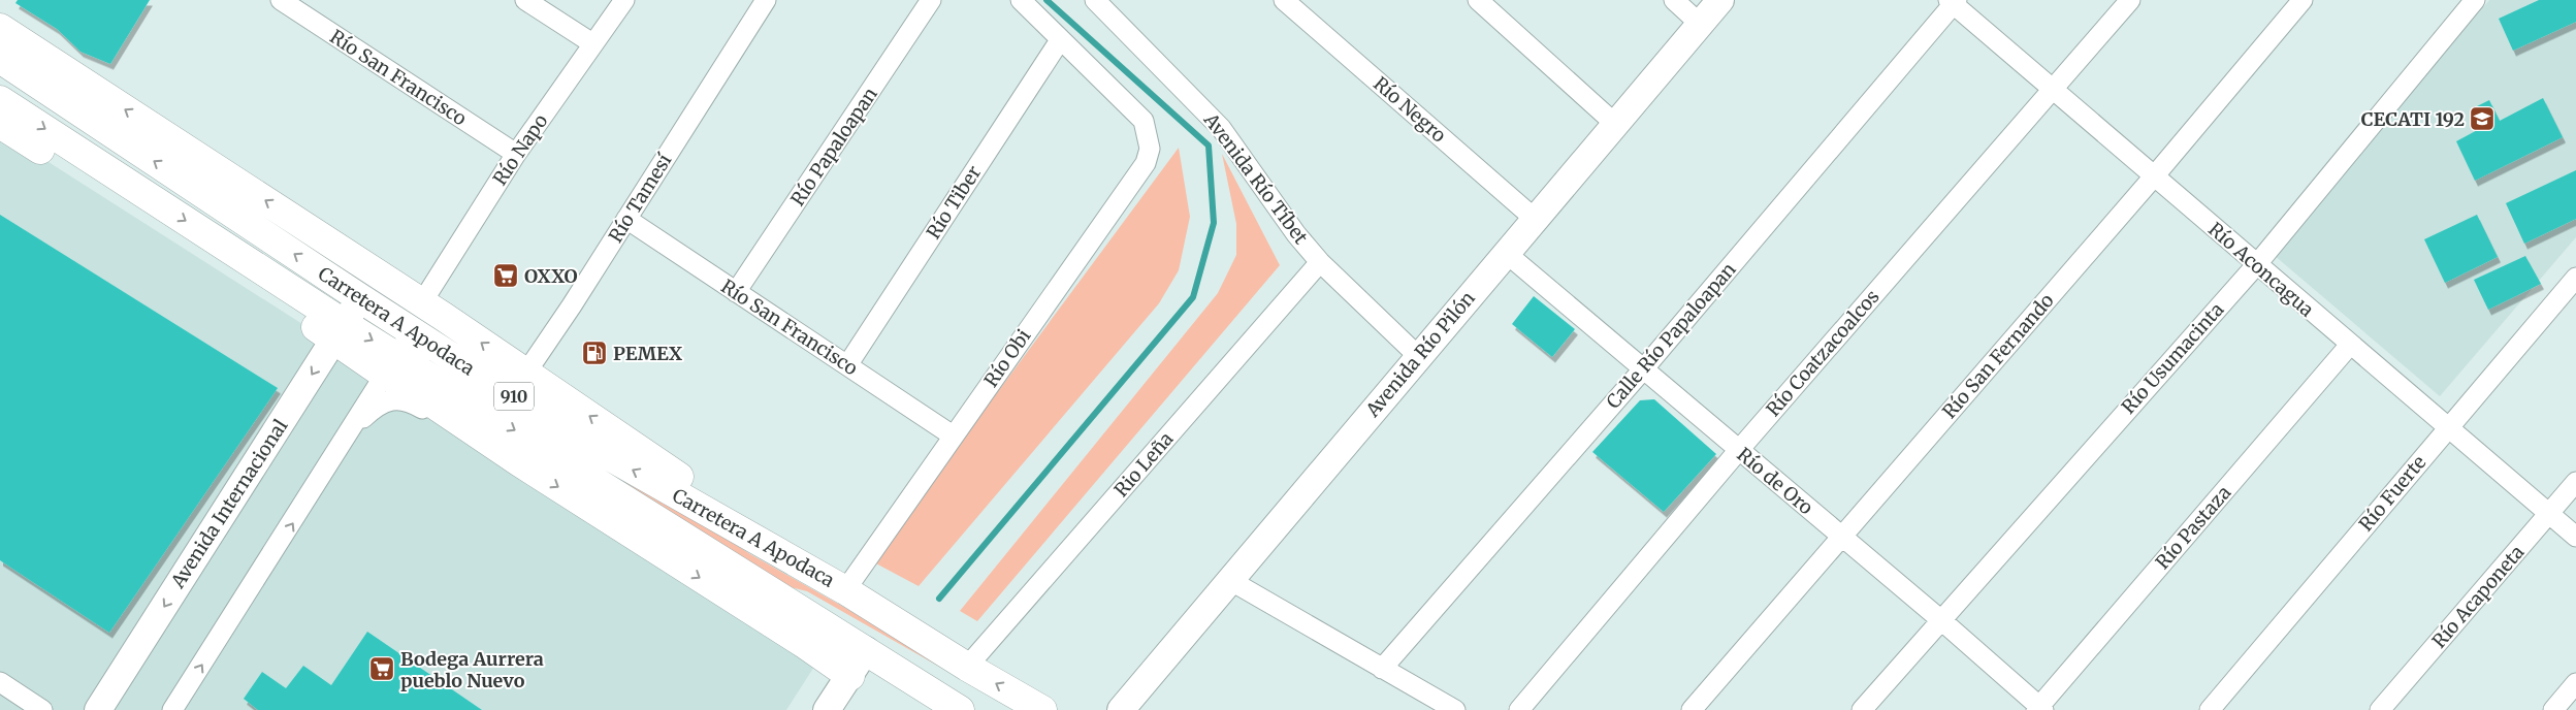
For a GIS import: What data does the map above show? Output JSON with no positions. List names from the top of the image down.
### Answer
{
  "streets": {
    "main road": [
      "Carretera A Apodaca",
      "Avenida Río Pilón",
      "910",
      "Avenida Internacional"
    ],
    "street": [
      "Río San Francisco",
      "Río Negro",
      "Río Papaloapan",
      "Río Napo",
      "Avenida Río Tíbet",
      "Río Tamesí",
      "Río Tiber",
      "Río Aconcagua",
      "Calle Río Papaloapan",
      "Río Coatzacoalcos",
      "Río San Fernando",
      "Río Obi",
      "Río Usumacinta",
      "Rio Leña",
      "Río de Oro",
      "Río Fuerte",
      "Río Pastaza",
      "Río Acaponeta"
    ]
  },
  "crossings": [
    ["Río San Francisco", "Río Papaloapan"],
    ["Río San Francisco", "Río Napo"],
    ["Río San Francisco", "Río Tamesí"],
    ["Río San Francisco", "Río Tiber"],
    ["Río San Francisco", "Río Obi"],
    ["Río Negro", "Avenida Río Pilón"],
    ["Avenida Río Tíbet", "Avenida Río Pilón"],
    ["Avenida Río Tíbet", "Rio Leña"],
    ["Río Tamesí", "Carretera A Apodaca"],
    ["Río Tiber", "Río Obi"],
    ["Río Aconcagua", "Calle Río Papaloapan"],
    ["Río Aconcagua", "Río Coatzacoalcos"],
    ["Río Aconcagua", "Río San Fernando"],
    ["Río Aconcagua", "Río Usumacinta"],
    ["Río Aconcagua", "Río Fuerte"],
    ["Río Aconcagua", "Río Pastaza"],
    ["Río Aconcagua", "Río Acaponeta"],
    ["Carretera A Apodaca", "Río Obi"],
    ["Carretera A Apodaca", "Rio Leña"],
    ["Carretera A Apodaca", "Avenida Internacional"],
    ["Calle Río Papaloapan", "Río de Oro"],
    ["Río Coatzacoalcos", "Río de Oro"],
    ["Avenida Río Pilón", "Río de Oro"],
    ["Río San Fernando", "Río de Oro"],
    ["Río Usumacinta", "Río de Oro"],
    ["Río de Oro", "Río Pastaza"]
  ],
  "one_way": ["Avenida Internacional"],
  "places": {
    "school or university": ["CECATI 192"],
    "supermarket": ["OXXO", "Bodega Aurrera pueblo Nuevo"],
    "fuel station": ["PEMEX"]
  }
}
